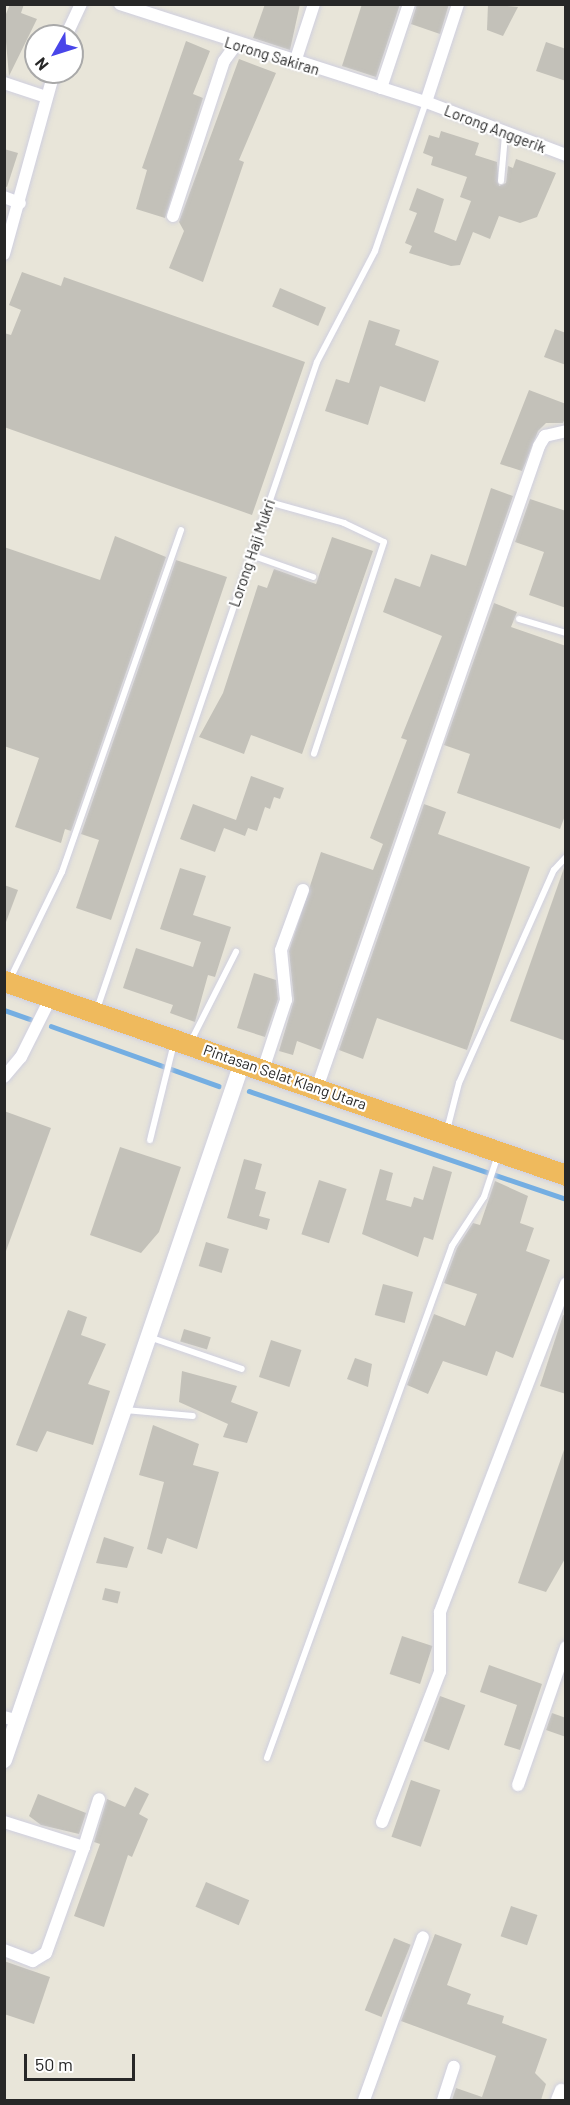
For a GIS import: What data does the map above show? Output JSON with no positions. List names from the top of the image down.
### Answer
{
  "streets": {
    "highway": ["Pintasan Selat Klang Utara"],
    "street": ["Lorong Sakiran", "Lorong Anggerik"],
    "lane": ["Lorong Haji Mukri"]
  },
  "crossings": [
    ["Lorong Sakiran", "Lorong Anggerik"],
    ["Lorong Sakiran", "Lorong Haji Mukri"],
    ["Lorong Anggerik", "Lorong Haji Mukri"],
    ["Lorong Haji Mukri", "Pintasan Selat Klang Utara"]
  ],
  "scale_bar": "50 m",
  "north": "bottom left"
}
